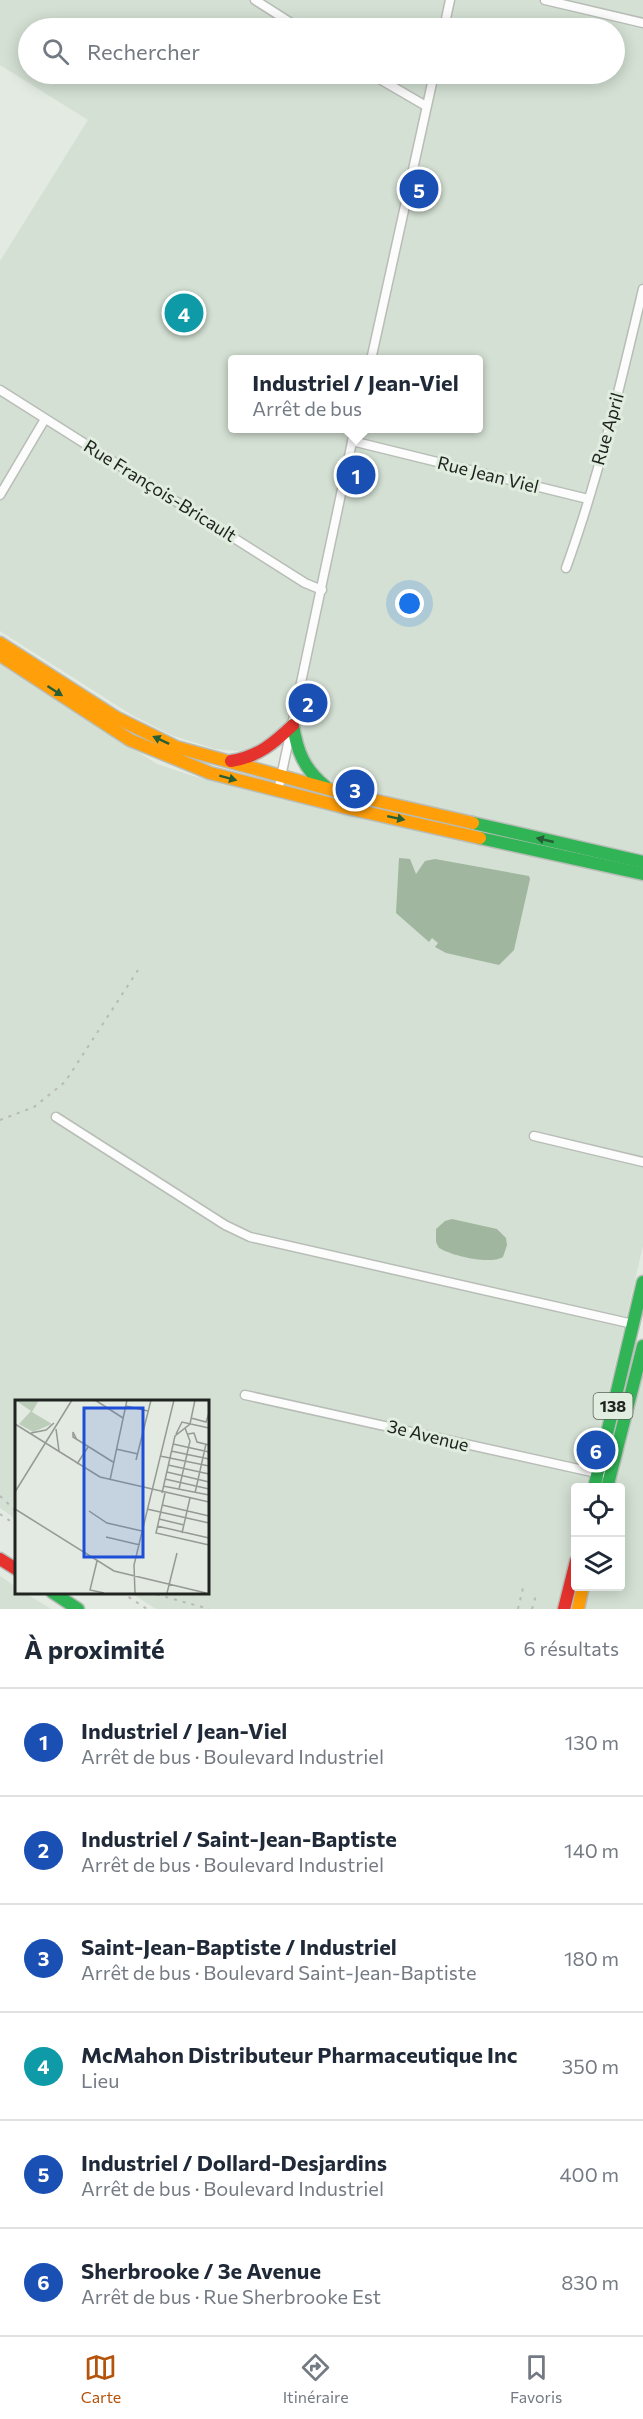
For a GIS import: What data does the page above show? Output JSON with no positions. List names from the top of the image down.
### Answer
{
  "streets": {
    "main road": ["138"],
    "street": [
      "Rue April",
      "Rue Jean Viel",
      "Rue François-Bricault",
      "3e Avenue"
    ]
  },
  "crossings": [
    ["Rue April", "Rue Jean Viel"],
    ["138", "3e Avenue"]
  ],
  "page": {
    "search": "Rechercher",
    "pins": [
      "5",
      "4",
      "1",
      "2",
      "3",
      "6"
    ],
    "popup": ["Industriel / Jean-Viel", "Arrêt de bus"],
    "heading": ["À proximité", "6 résultats"],
    "list": [
      {
        "mark": "1",
        "name": "Industriel / Jean-Viel",
        "note": "Arrêt de bus · Boulevard Industriel",
        "value": "130 m"
      },
      {
        "mark": "2",
        "name": "Industriel / Saint-Jean-Baptiste",
        "note": "Arrêt de bus · Boulevard Industriel",
        "value": "140 m"
      },
      {
        "mark": "3",
        "name": "Saint-Jean-Baptiste / Industriel",
        "note": "Arrêt de bus · Boulevard Saint-Jean-Baptiste",
        "value": "180 m"
      },
      {
        "mark": "4",
        "name": "McMahon Distributeur Pharmaceutique Inc",
        "note": "Lieu",
        "value": "350 m"
      },
      {
        "mark": "5",
        "name": "Industriel / Dollard-Desjardins",
        "note": "Arrêt de bus · Boulevard Industriel",
        "value": "400 m"
      },
      {
        "mark": "6",
        "name": "Sherbrooke / 3e Avenue",
        "note": "Arrêt de bus · Rue Sherbrooke Est",
        "value": "830 m"
      }
    ],
    "nav": ["Carte", "Itinéraire", "Favoris"]
  }
}
